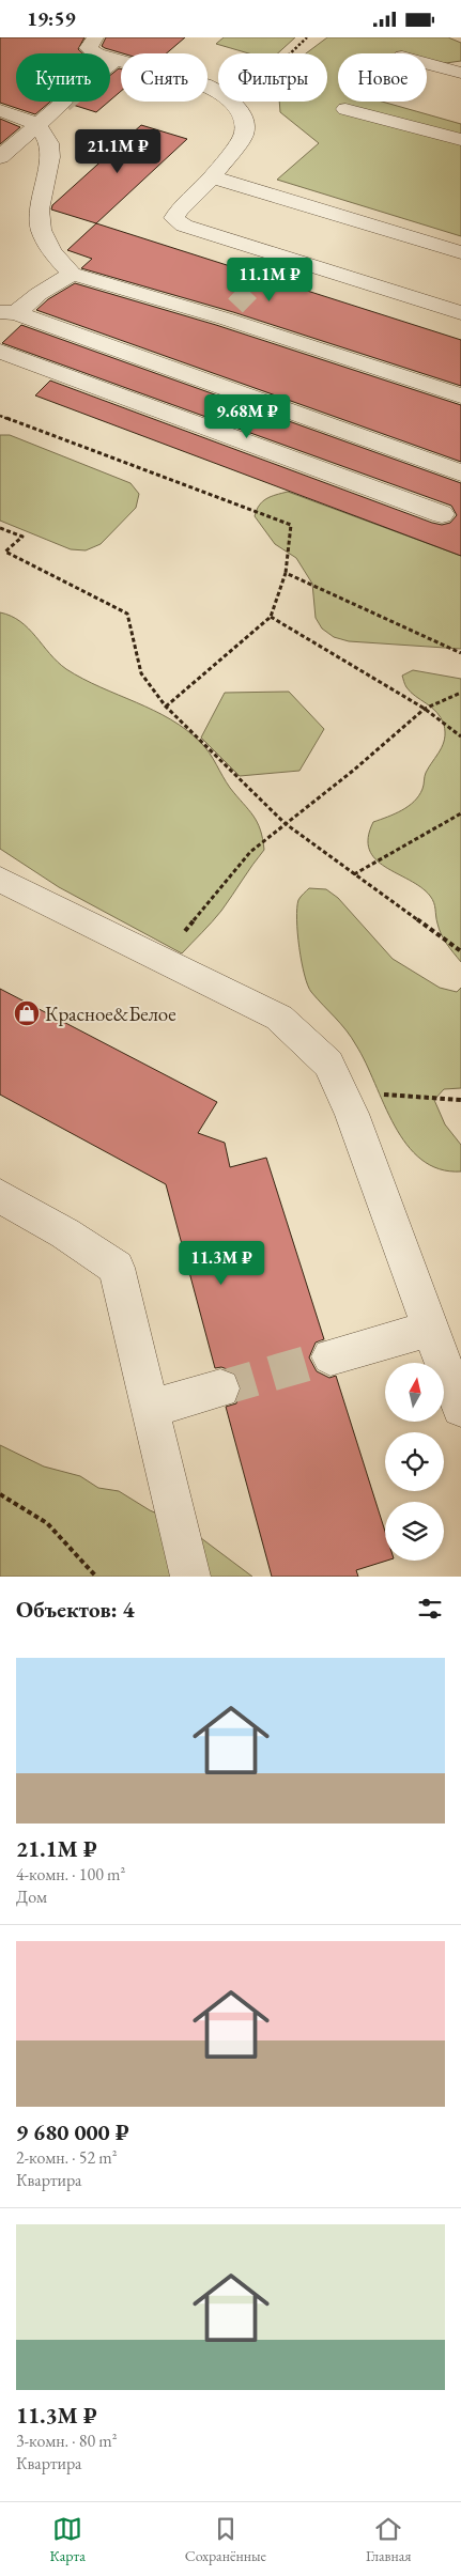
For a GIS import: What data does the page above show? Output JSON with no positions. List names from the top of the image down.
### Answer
{
  "places": {
    "shop": ["Красное&Белое"]
  },
  "north": "top",
  "page": {
    "status": "19:59",
    "chip": [
      "Купить",
      "Снять",
      "Фильтры",
      "Новое"
    ],
    "price": [
      "21.1M ₽",
      "11.1M ₽",
      "9.68M ₽",
      "11.3M ₽"
    ],
    "heading": "Объектов: 4",
    "list": [
      {
        "name": "21.1M ₽",
        "note": "4-комн. · 100 m² · Дом"
      },
      {
        "name": "9 680 000 ₽",
        "note": "2-комн. · 52 m² · Квартира"
      },
      {
        "name": "11.3M ₽",
        "note": "3-комн. · 80 m² · Квартира"
      }
    ],
    "tabs": ["Карта", "Сохранённые", "Главная"]
  }
}
